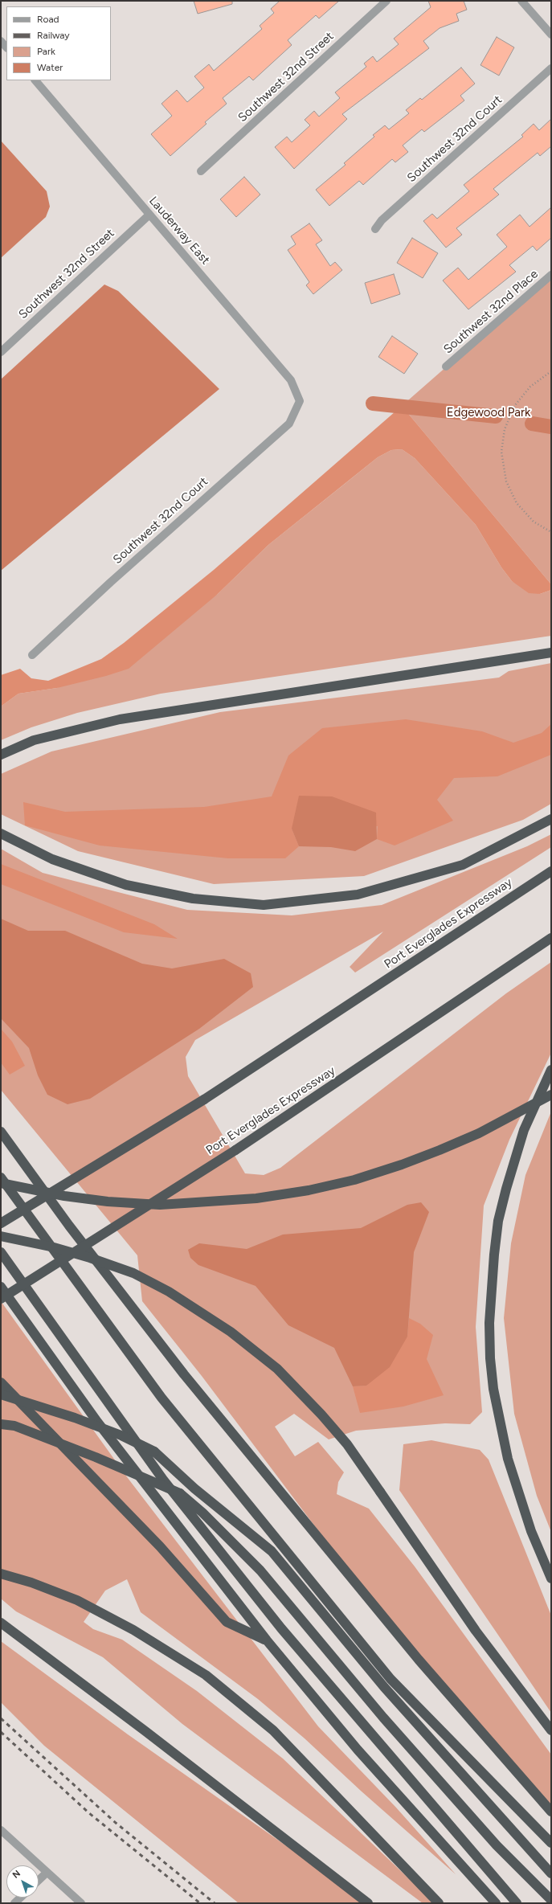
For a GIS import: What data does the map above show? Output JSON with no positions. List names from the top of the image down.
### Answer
{
  "streets": {
    "highway": ["Port Everglades Expressway"],
    "street": [
      "Southwest 32nd Street",
      "Southwest 32nd Court",
      "Lauderway East",
      "Southwest 32nd Place"
    ]
  },
  "crossings": [
    ["Southwest 32nd Street", "Lauderway East"],
    ["Southwest 32nd Court", "Lauderway East"]
  ],
  "parks": ["Edgewood Park"],
  "legend": [
    "Road",
    "Railway",
    "Park",
    "Water"
  ],
  "north": "top left"
}
